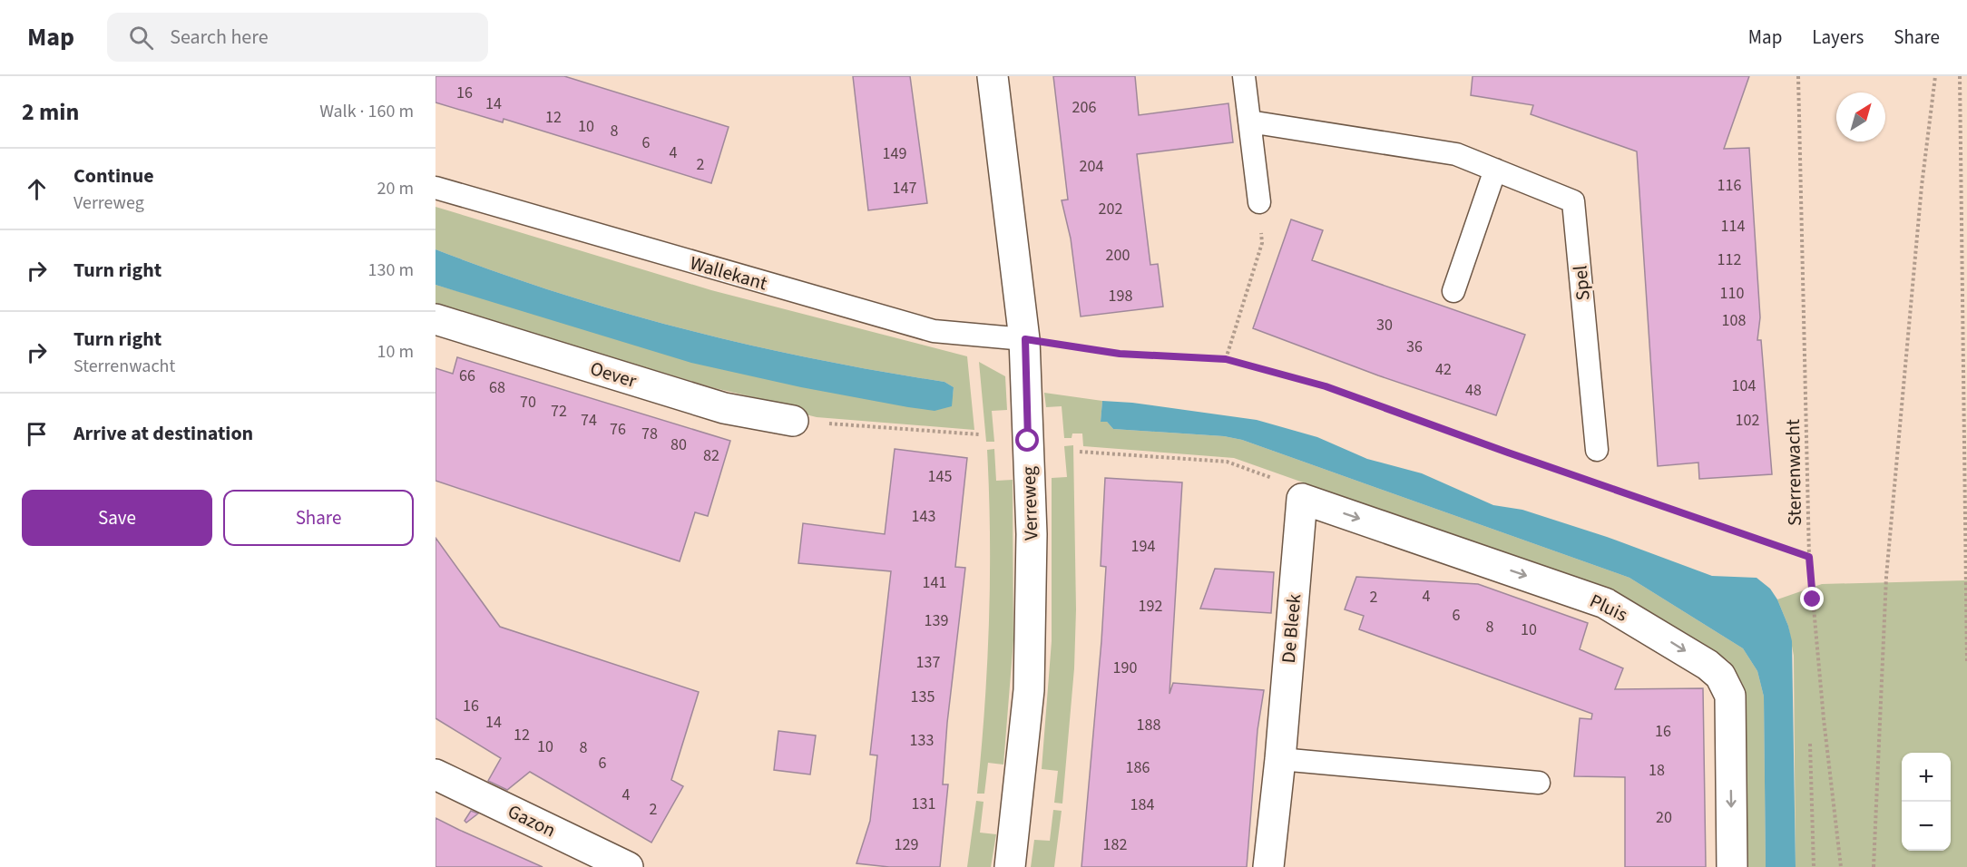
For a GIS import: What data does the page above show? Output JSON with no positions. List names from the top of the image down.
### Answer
{
  "streets": {
    "street": [
      "Oever",
      "Verreweg",
      "Pluis",
      "De Bleek",
      "Gazon"
    ],
    "lane": ["Wallekant", "Spel"],
    "path": ["Sterrenwacht"]
  },
  "crossings": [
    ["Wallekant", "Verreweg"],
    ["Pluis", "De Bleek"]
  ],
  "one_way": ["Pluis"],
  "house_numbers": [
    "16",
    "14",
    "206",
    "12",
    "10",
    "8",
    "6",
    "4",
    "149",
    "2",
    "204",
    "116",
    "147",
    "202",
    "114",
    "200",
    "112",
    "110",
    "198",
    "108",
    "30",
    "36",
    "42",
    "66",
    "104",
    "68",
    "48",
    "70",
    "72",
    "74",
    "102",
    "76",
    "78",
    "80",
    "82",
    "145",
    "143",
    "194",
    "141",
    "4",
    "2",
    "192",
    "6",
    "139",
    "8",
    "10",
    "137",
    "190",
    "135",
    "16",
    "14",
    "188",
    "16",
    "12",
    "133",
    "10",
    "8",
    "6",
    "186",
    "18",
    "4",
    "131",
    "184",
    "2",
    "20",
    "129",
    "182"
  ],
  "north": "top right",
  "page": {
    "header": "Map",
    "search": "Search here",
    "nav": ["Map", "Layers", "Share"],
    "heading": ["2 min", "Walk · 160 m"],
    "list": [
      ["Continue", "Verreweg", "20 m"],
      ["Turn right", "130 m"],
      ["Turn right", "Sterrenwacht", "10 m"],
      "Arrive at destination"
    ],
    "buttons": ["Save", "Share"],
    "map_buttons": ["+", "−"]
  }
}
